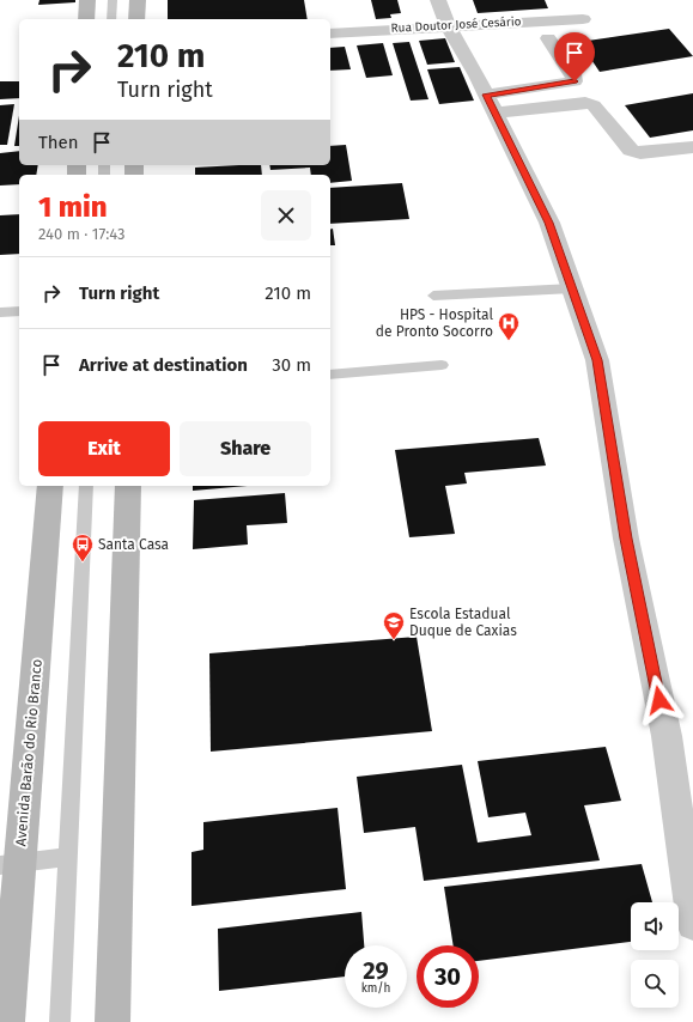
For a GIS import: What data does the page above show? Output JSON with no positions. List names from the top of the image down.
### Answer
{
  "streets": {
    "main road": ["Avenida Barão do Rio Branco"],
    "street": ["Rua Doutor José Cesário"]
  },
  "places": {
    "hospital": ["HPS - Hospital de Pronto Socorro"],
    "bus stop": ["Santa Casa"],
    "school or university": ["Escola Estadual Duque de Caxias"]
  },
  "page": {
    "turn": ["210 m", "Turn right"],
    "then": "Then",
    "heading": ["1 min", "240 m · 17:43"],
    "list": [
      {
        "name": "Turn right",
        "value": "210 m"
      },
      {
        "name": "Arrive at destination",
        "value": "30 m"
      }
    ],
    "buttons": ["Exit", "Share"],
    "speed": "29 km/h",
    "limit": "30"
  }
}
